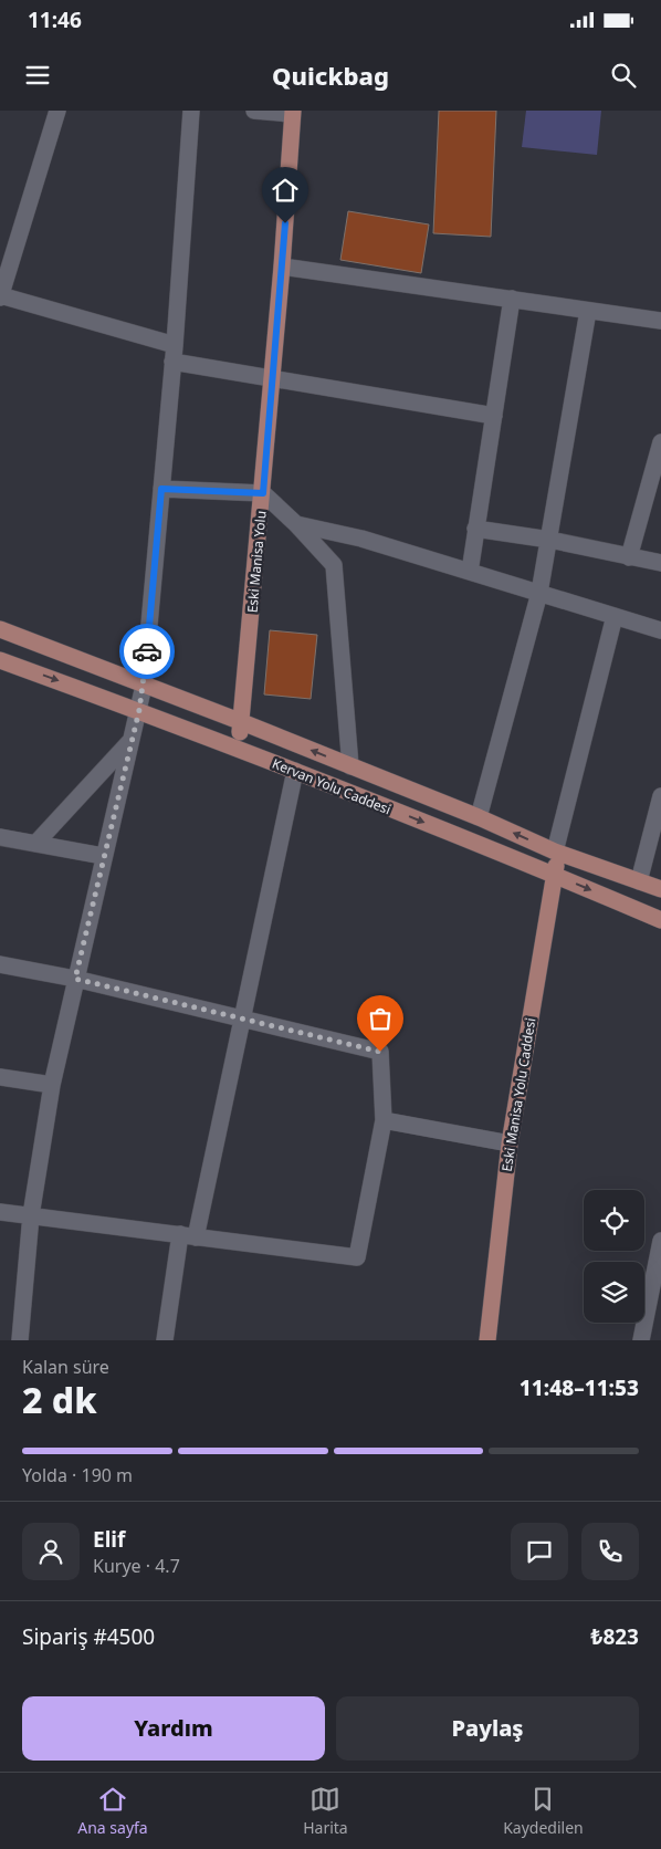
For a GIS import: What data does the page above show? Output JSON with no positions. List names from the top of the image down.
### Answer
{
  "streets": {
    "main road": ["Eski Manisa Yolu", "Kervan Yolu Caddesi", "Eski Manisa Yolu Caddesi"]
  },
  "crossings": [
    ["Eski Manisa Yolu", "Kervan Yolu Caddesi"],
    ["Kervan Yolu Caddesi", "Eski Manisa Yolu Caddesi"]
  ],
  "page": {
    "status": "11:46",
    "header": "Quickbag",
    "heading": ["2 dk", "Kalan süre", "11:48–11:53"],
    "panel": [
      "Elif",
      "Kurye · 4.7",
      "Sipariş #4500",
      "₺823"
    ],
    "bar": "Yolda · 190 m",
    "buttons": ["Yardım", "Paylaş"],
    "tabs": ["Ana sayfa", "Harita", "Kaydedilen"]
  }
}
